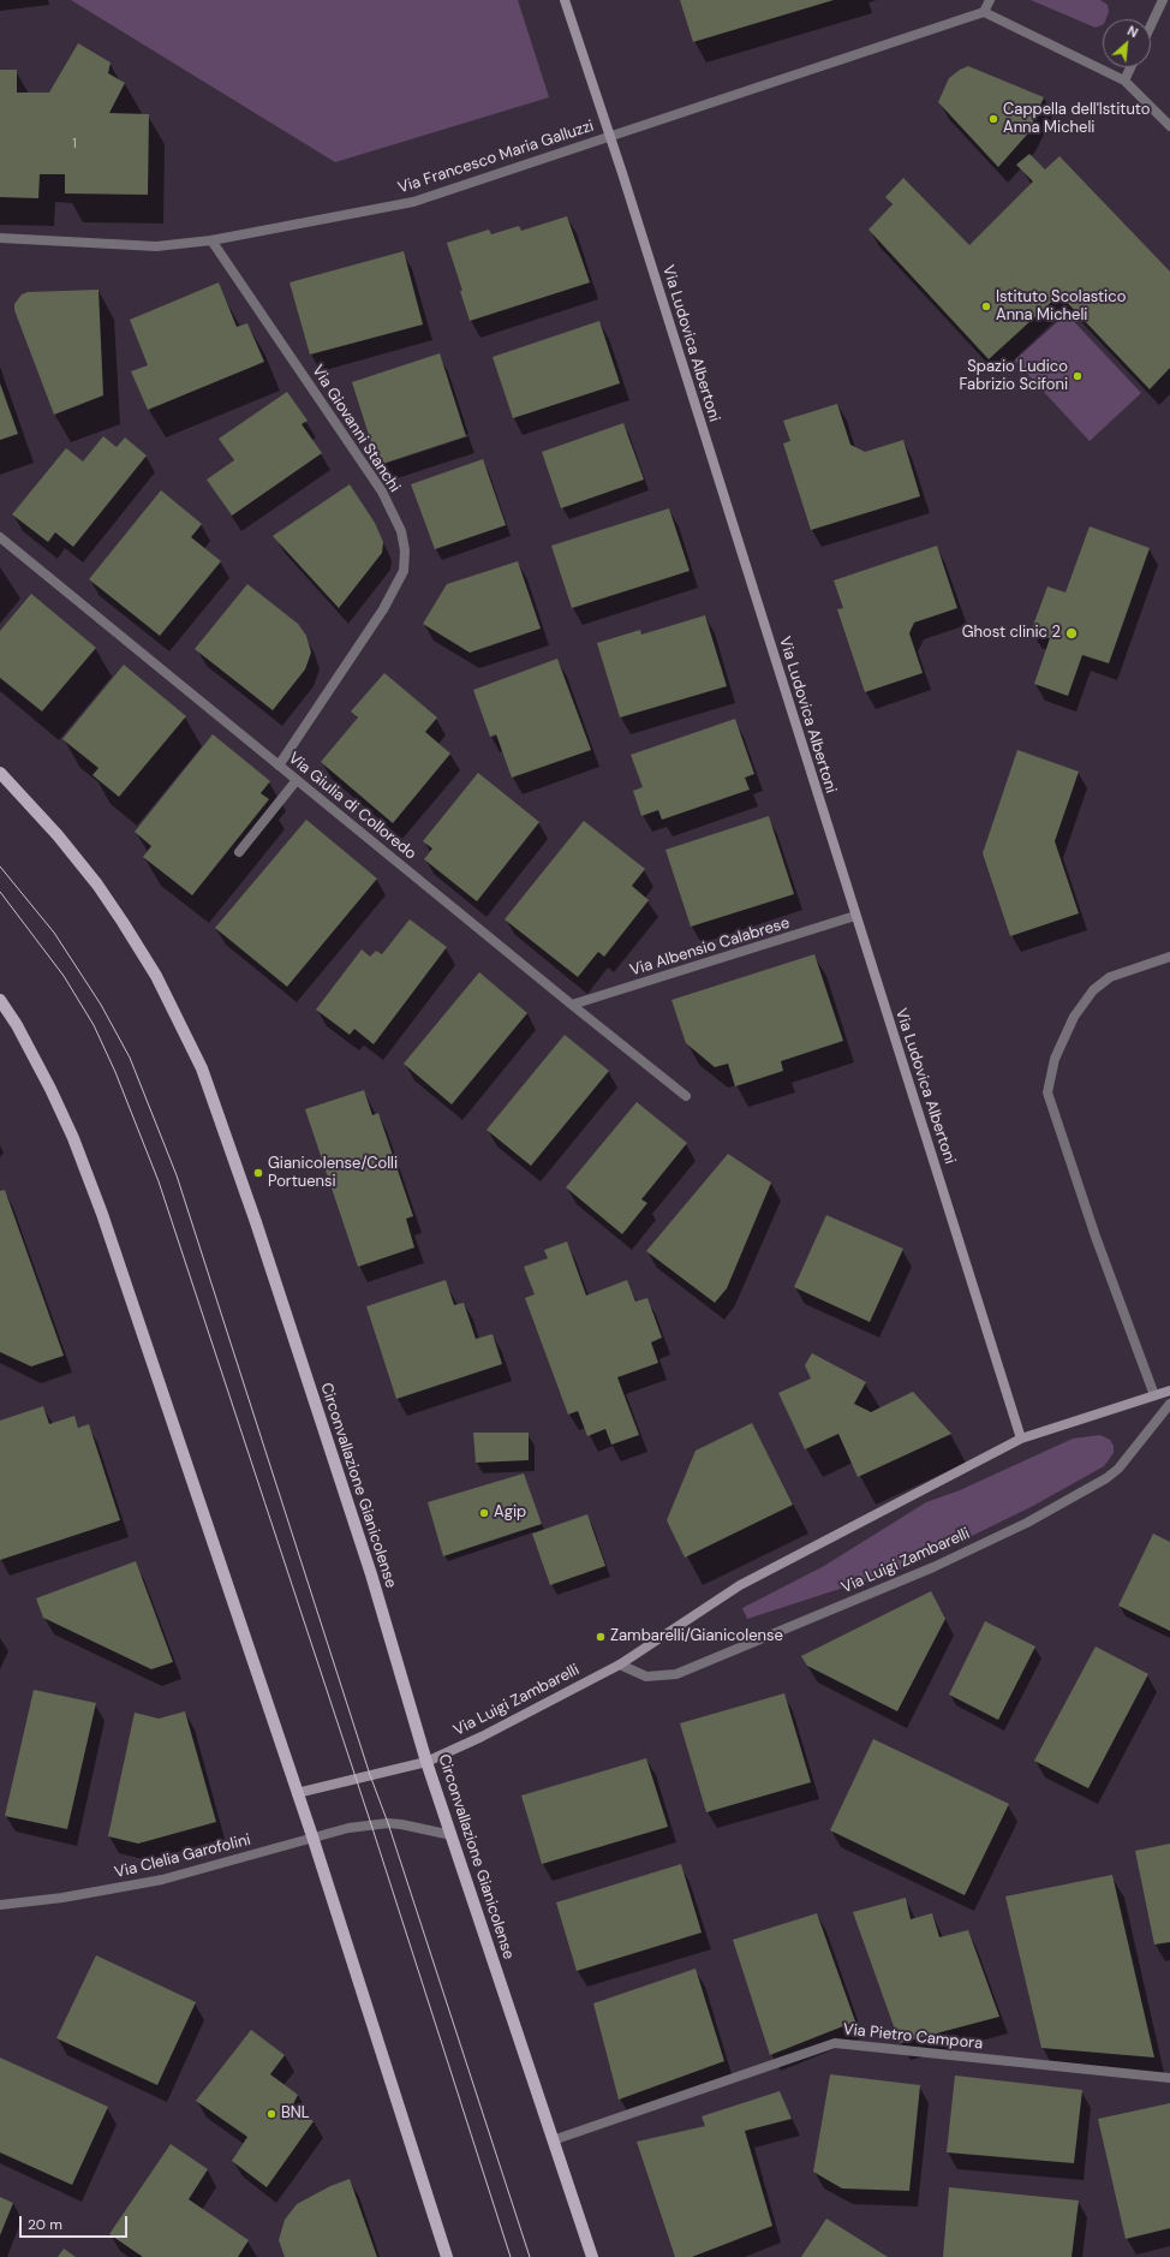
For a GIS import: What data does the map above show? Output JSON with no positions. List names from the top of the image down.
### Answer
{
  "streets": {
    "main road": ["Circonvallazione Gianicolense"],
    "street": [
      "Via Francesco Maria Galluzzi",
      "Via Ludovica Albertoni",
      "Via Giovanni Stanchi",
      "Via Giulia di Colloredo",
      "Via Albensio Calabrese",
      "Via Luigi Zambarelli",
      "Via Clelia Garofolini",
      "Via Pietro Campora"
    ]
  },
  "crossings": [
    ["Via Francesco Maria Galluzzi", "Via Ludovica Albertoni"],
    ["Via Francesco Maria Galluzzi", "Via Giovanni Stanchi"],
    ["Via Ludovica Albertoni", "Via Albensio Calabrese"],
    ["Via Ludovica Albertoni", "Via Luigi Zambarelli"],
    ["Via Giovanni Stanchi", "Via Giulia di Colloredo"],
    ["Via Giulia di Colloredo", "Via Albensio Calabrese"],
    ["Circonvallazione Gianicolense", "Via Luigi Zambarelli"],
    ["Circonvallazione Gianicolense", "Via Clelia Garofolini"],
    ["Circonvallazione Gianicolense", "Via Pietro Campora"]
  ],
  "places": [
    "Cappella dell'Istituto Anna Micheli",
    "Istituto Scolastico Anna Micheli",
    "Spazio Ludico Fabrizio Scifoni",
    "Ghost clinic 2",
    "Gianicolense/Colli Portuensi",
    "Agip",
    "Zambarelli/Gianicolense",
    "BNL"
  ],
  "house_numbers": ["1"],
  "scale_bar": "20 m",
  "north": "top right"
}
